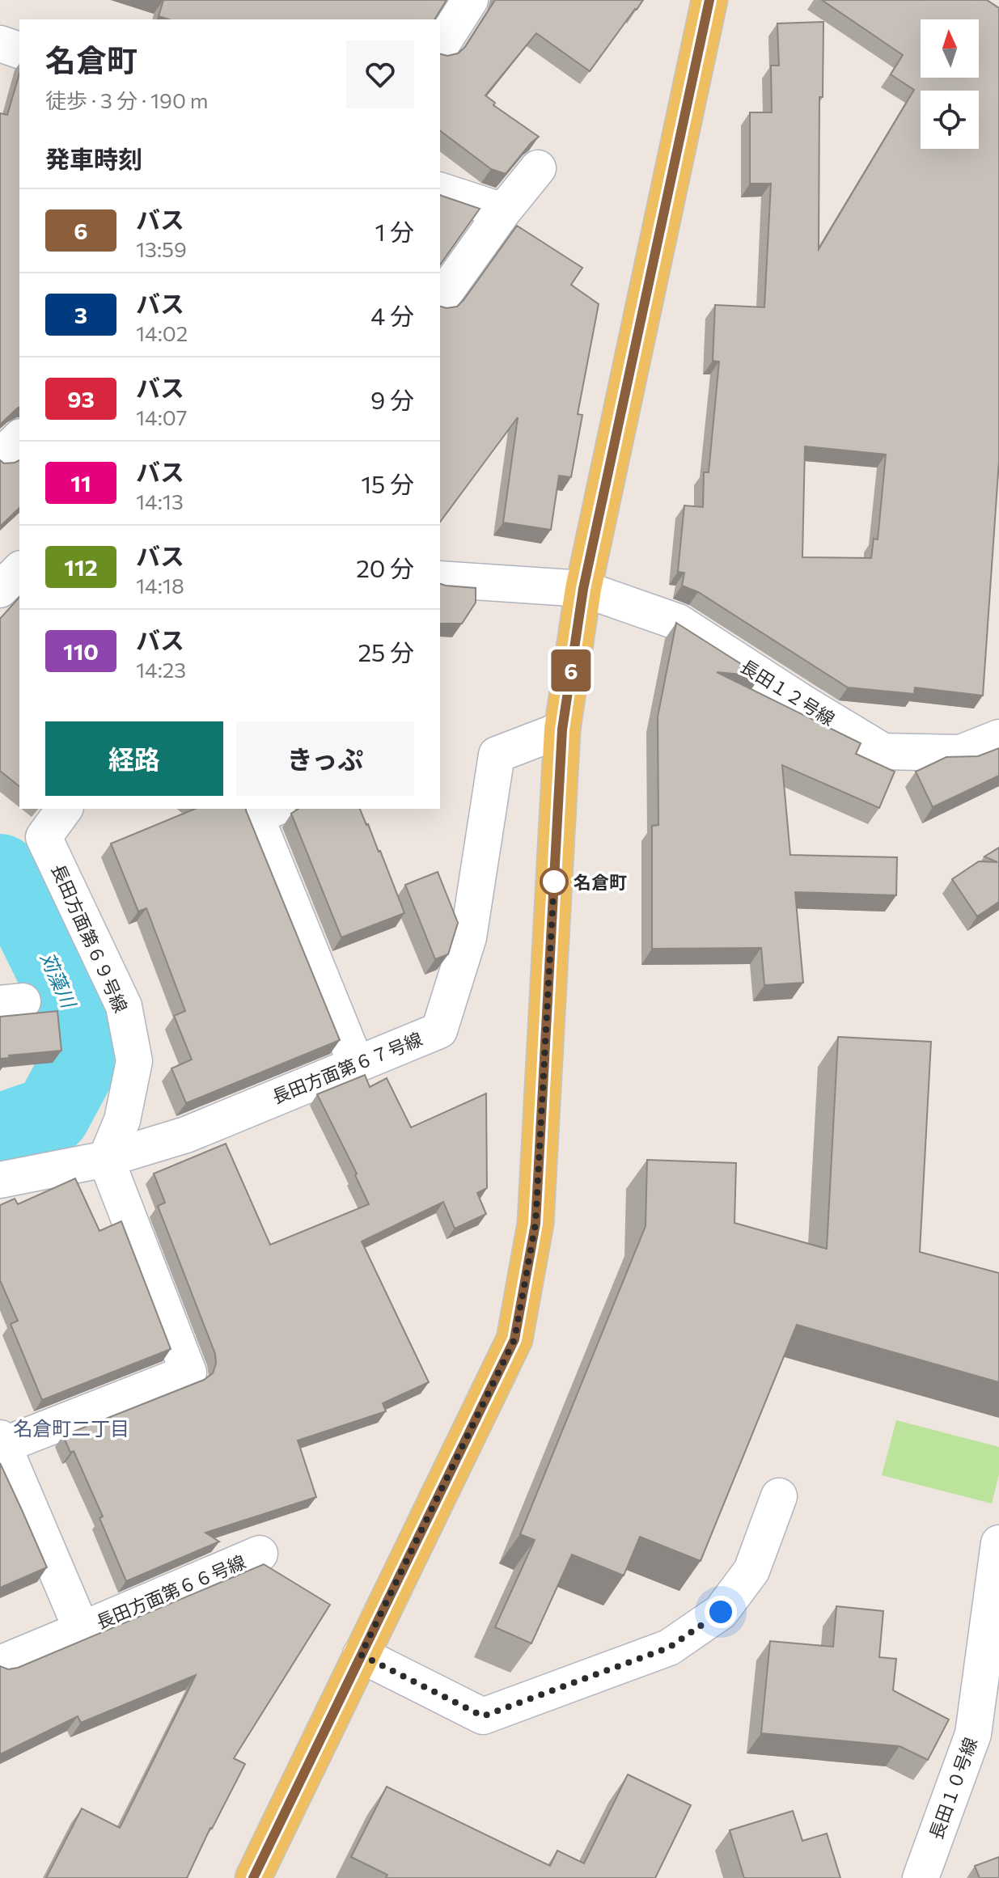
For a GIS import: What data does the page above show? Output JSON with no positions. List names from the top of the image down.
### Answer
{
  "streets": {
    "street": [
      "長田１２号線",
      "長田方面第６９号線",
      "長田方面第６７号線",
      "長田方面第６６号線",
      "長田１０号線"
    ]
  },
  "crossings": [
    ["長田方面第６９号線", "長田方面第６７号線"]
  ],
  "districts": ["名倉町二丁目"],
  "water": ["苅藻川"],
  "places": ["名倉町"],
  "lines": ["bus line 6"],
  "north": "top",
  "page": {
    "on_map": "6",
    "heading": [
      ["名倉町", "徒歩 · 3 分 · 190 m"],
      "発車時刻"
    ],
    "list": [
      {
        "mark": "6",
        "name": "バス",
        "note": "13:59",
        "value": "1 分"
      },
      {
        "mark": "3",
        "name": "バス",
        "note": "14:02",
        "value": "4 分"
      },
      {
        "mark": "93",
        "name": "バス",
        "note": "14:07",
        "value": "9 分"
      },
      {
        "mark": "11",
        "name": "バス",
        "note": "14:13",
        "value": "15 分"
      },
      {
        "mark": "112",
        "name": "バス",
        "note": "14:18",
        "value": "20 分"
      },
      {
        "mark": "110",
        "name": "バス",
        "note": "14:23",
        "value": "25 分"
      }
    ],
    "buttons": ["経路", "きっぷ"]
  }
}
